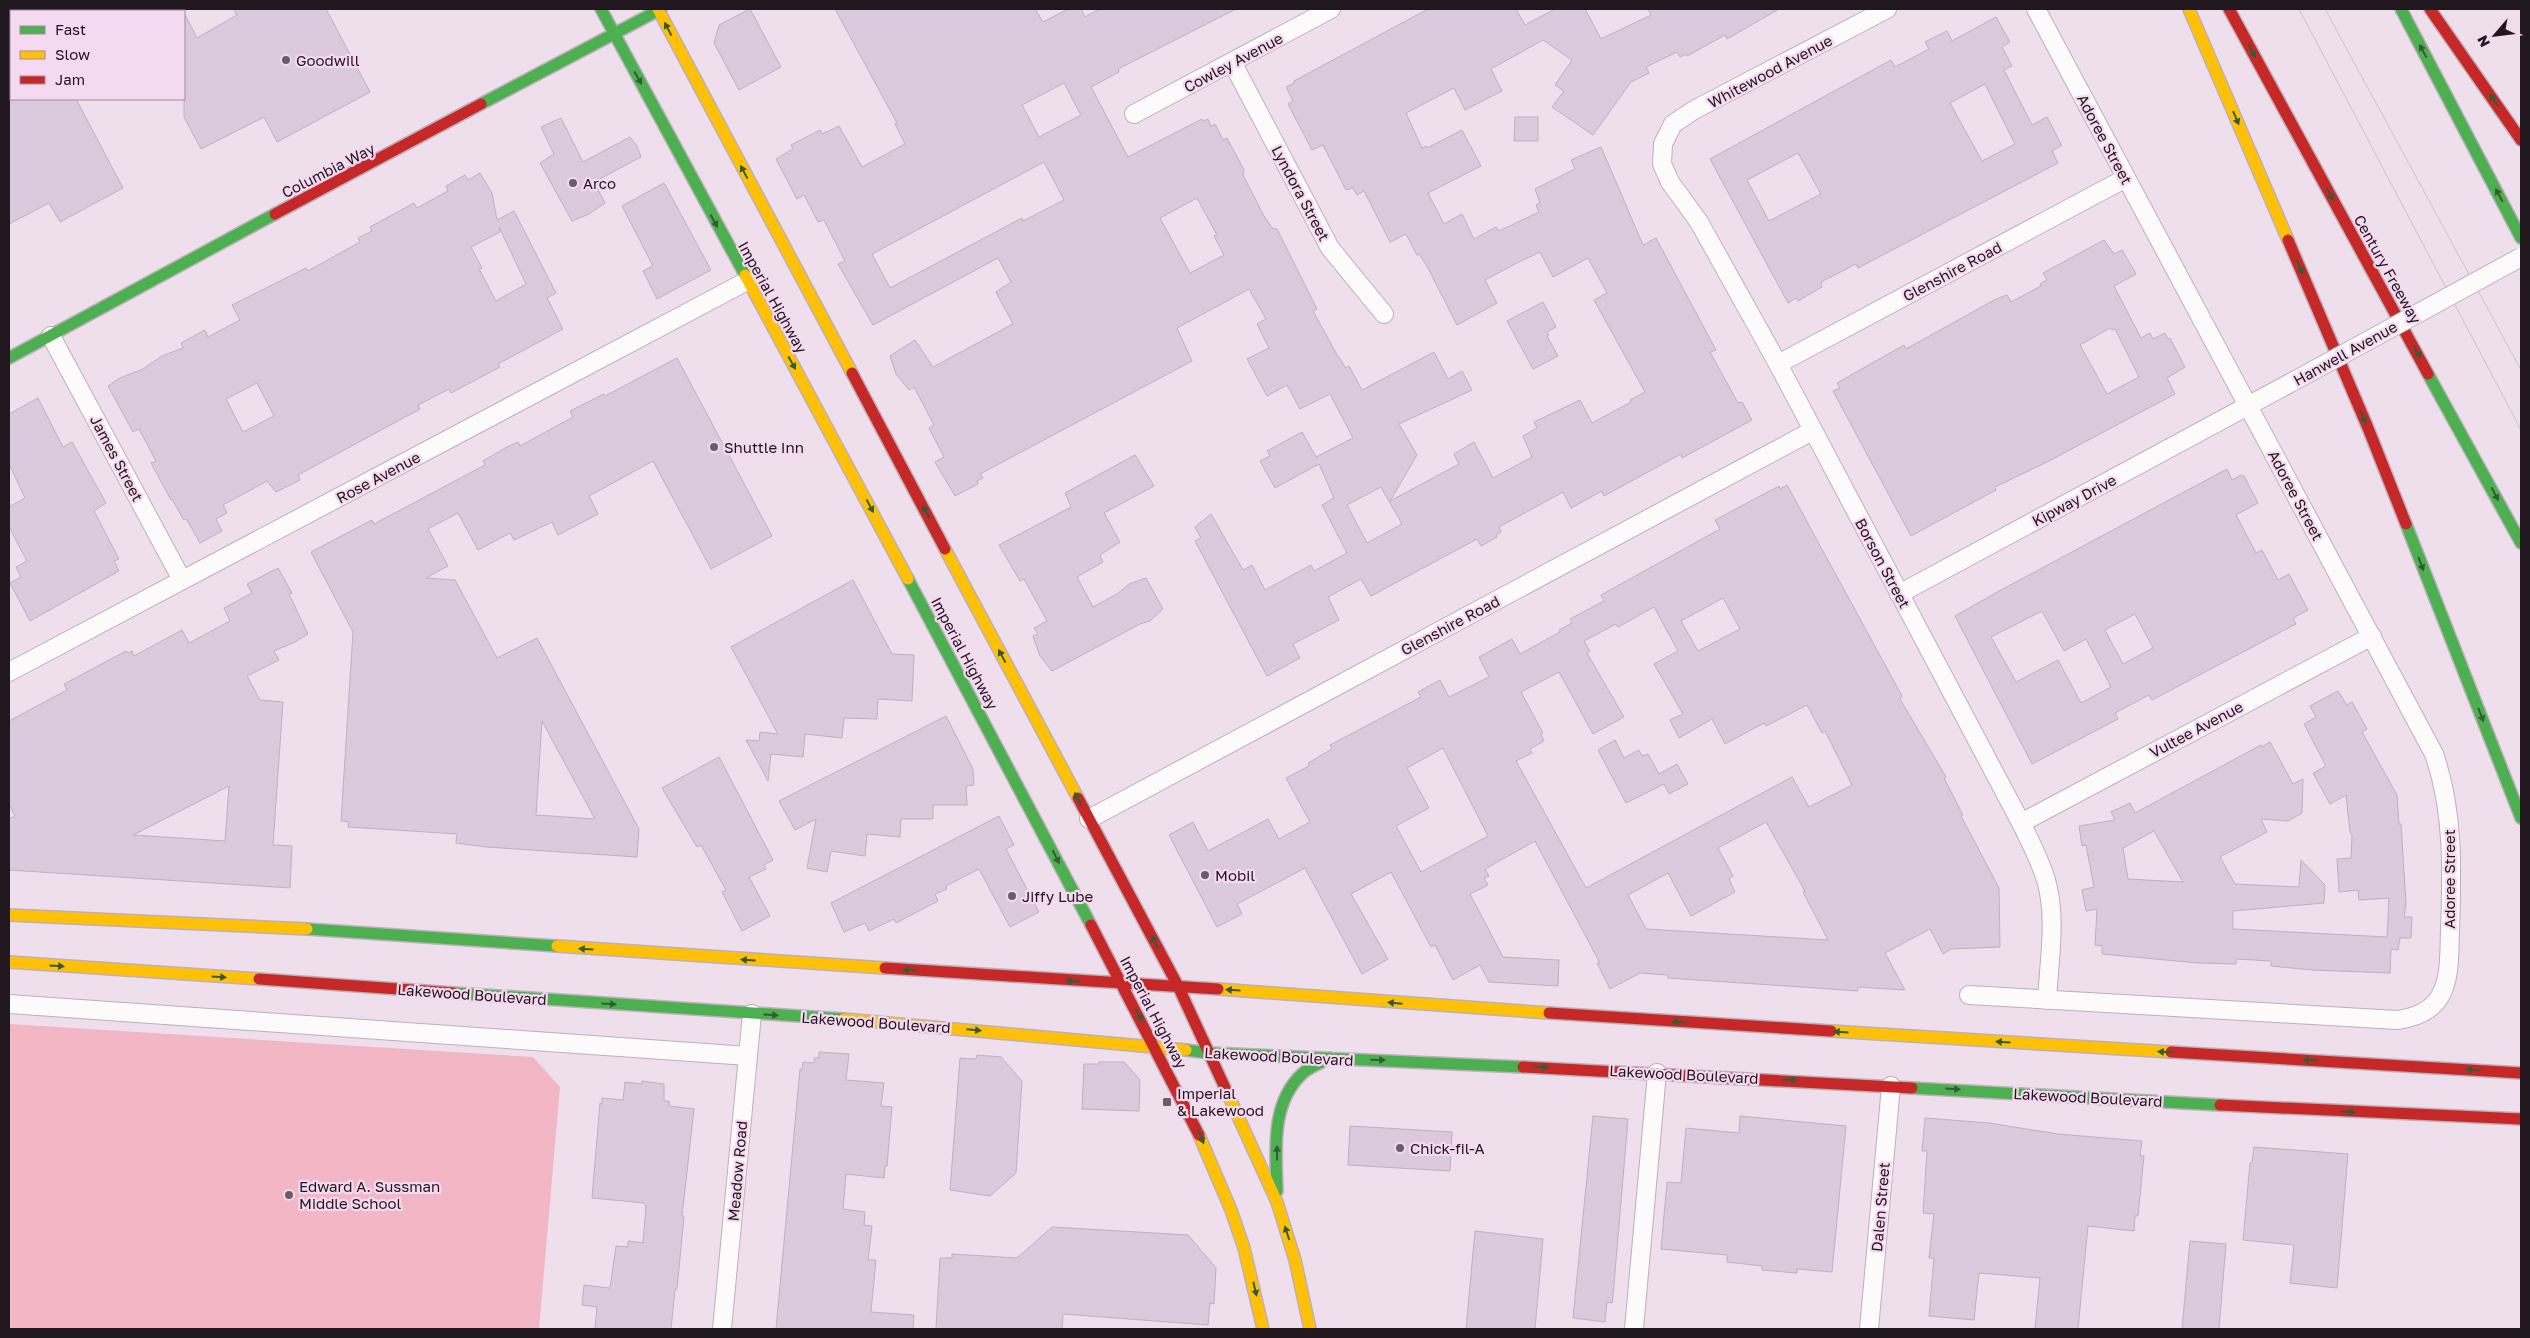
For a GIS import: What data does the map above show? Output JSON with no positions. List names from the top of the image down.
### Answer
{
  "streets": {
    "main road": [
      "Columbia Way",
      "Century Freeway",
      "Imperial Highway",
      "Lakewood Boulevard"
    ],
    "street": [
      "Cowley Avenue",
      "Whitewood Avenue",
      "Adoree Street",
      "Lyndora Street",
      "Glenshire Road",
      "Hanwell Avenue",
      "James Street",
      "Rose Avenue",
      "Kipway Drive",
      "Borson Street",
      "Vultee Avenue",
      "Meadow Road",
      "Dalen Street"
    ]
  },
  "crossings": [
    ["Cowley Avenue", "Lyndora Street"],
    ["Whitewood Avenue", "Borson Street"],
    ["Adoree Street", "Glenshire Road"],
    ["Adoree Street", "Hanwell Avenue"],
    ["Adoree Street", "Kipway Drive"],
    ["Adoree Street", "Borson Street"],
    ["Adoree Street", "Vultee Avenue"],
    ["Columbia Way", "Imperial Highway"],
    ["Columbia Way", "James Street"],
    ["Glenshire Road", "Imperial Highway"],
    ["Glenshire Road", "Borson Street"],
    ["Imperial Highway", "Rose Avenue"],
    ["Imperial Highway", "Lakewood Boulevard"],
    ["Hanwell Avenue", "Kipway Drive"],
    ["James Street", "Rose Avenue"],
    ["Kipway Drive", "Borson Street"],
    ["Borson Street", "Vultee Avenue"],
    ["Lakewood Boulevard", "Meadow Road"],
    ["Lakewood Boulevard", "Dalen Street"]
  ],
  "places": {
    "other": [
      "Goodwill",
      "Arco",
      "Shuttle Inn",
      "Mobil",
      "Jiffy Lube",
      "Chick-fil-A",
      "Edward A. Sussman Middle School"
    ],
    "transit": ["Imperial & Lakewood"]
  },
  "legend": ["Fast", "Slow", "Jam"],
  "north": "bottom left"
}
